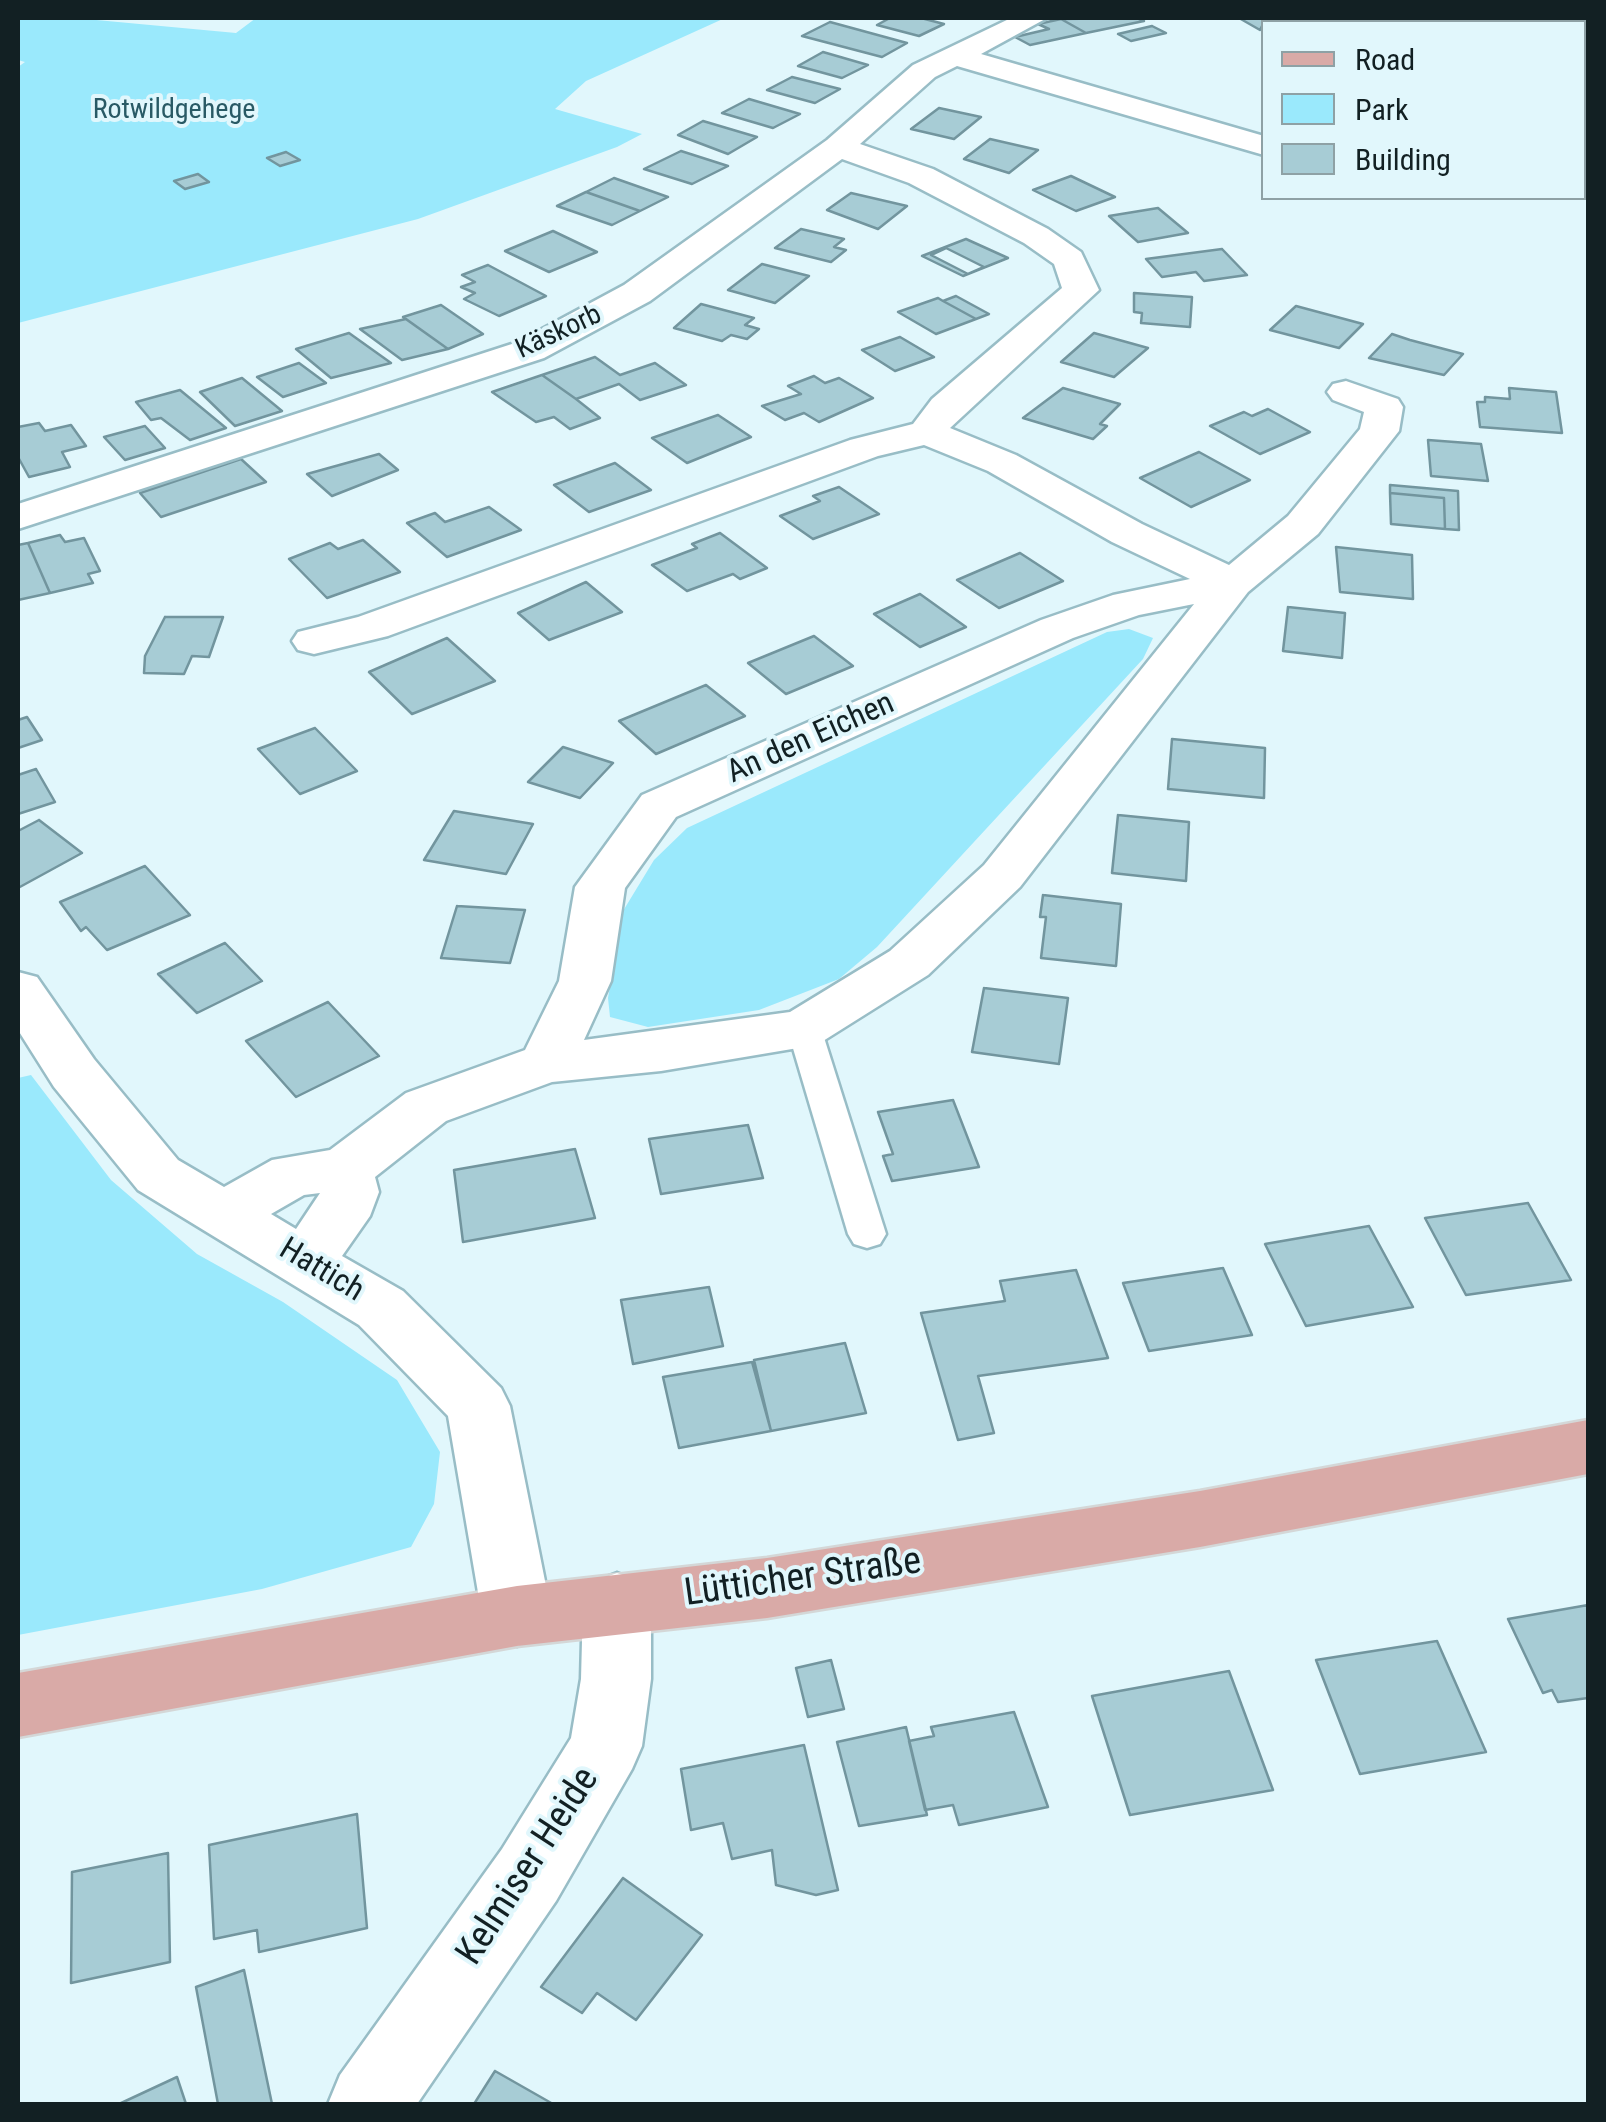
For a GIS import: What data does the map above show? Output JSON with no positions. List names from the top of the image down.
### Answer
{
  "streets": {
    "main road": ["Lütticher Straße"],
    "street": [
      "Käskorb",
      "An den Eichen",
      "Hattich",
      "Kelmiser Heide"
    ]
  },
  "crossings": [
    ["Hattich", "Lütticher Straße"],
    ["Lütticher Straße", "Kelmiser Heide"]
  ],
  "parks": ["Rotwildgehege"],
  "legend": ["Road", "Park", "Building"]
}
